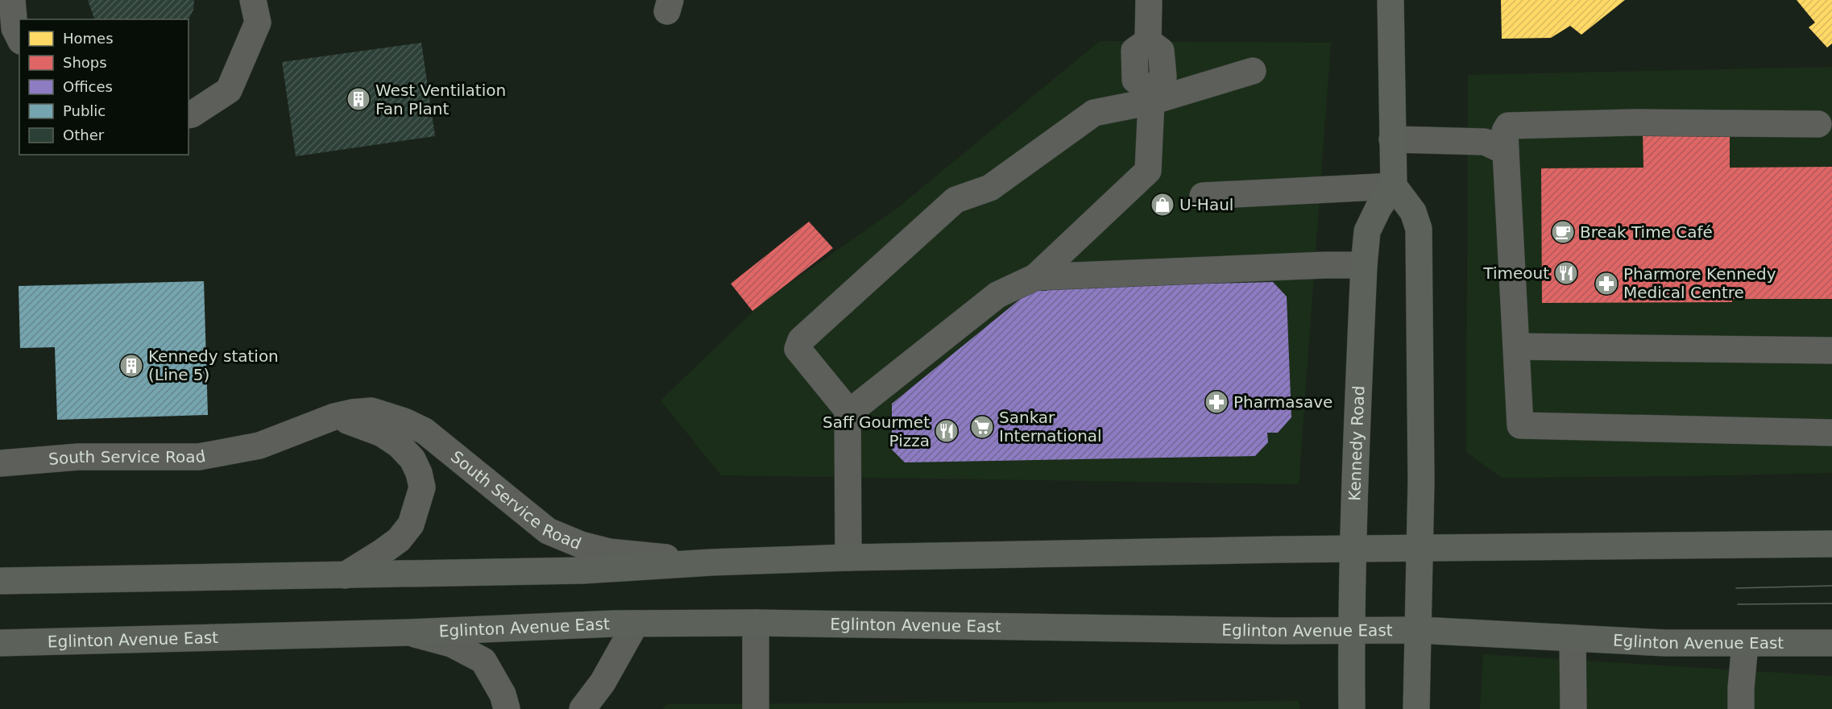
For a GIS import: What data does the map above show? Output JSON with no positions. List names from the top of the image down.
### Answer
{
  "streets": {
    "main road": ["Kennedy Road", "Eglinton Avenue East"],
    "street": ["South Service Road"]
  },
  "crossings": [
    ["Kennedy Road", "Eglinton Avenue East"]
  ],
  "places": {
    "building": ["West Ventilation Fan Plant", "Kennedy station (Line 5)"],
    "shop": ["U-Haul"],
    "cafe": ["Break Time Café"],
    "restaurant": ["Timeout", "Saff Gourmet Pizza"],
    "pharmacy": ["Pharmore Kennedy Medical Centre", "Pharmasave"],
    "supermarket": ["Sankar International"]
  },
  "legend": [
    "Homes",
    "Shops",
    "Offices",
    "Public",
    "Other"
  ]
}
